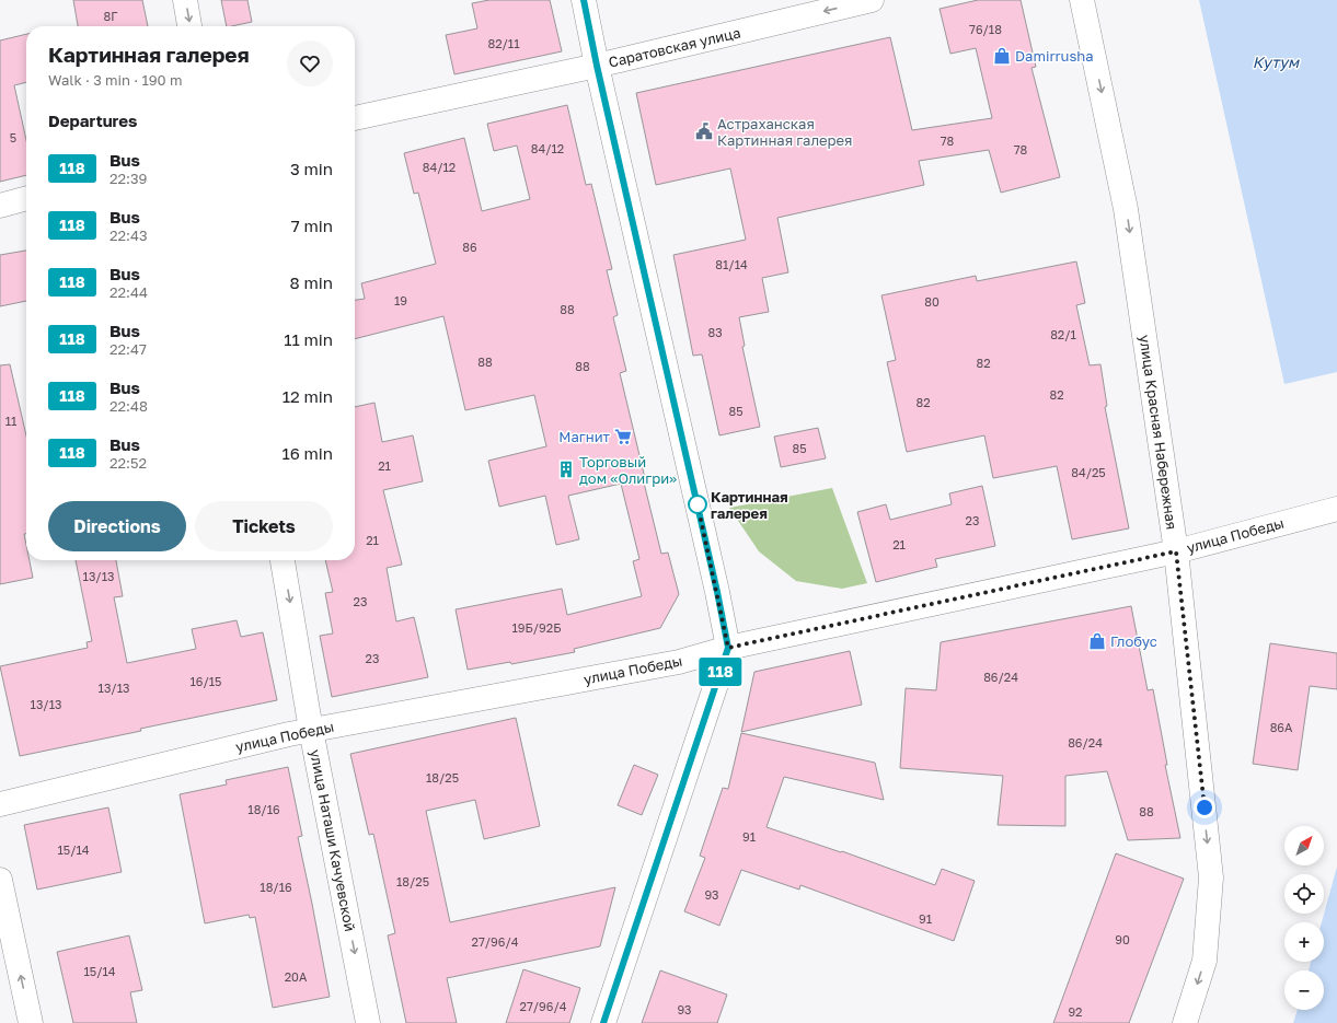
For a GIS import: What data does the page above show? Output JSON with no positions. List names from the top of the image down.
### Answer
{
  "streets": {
    "main road": [
      "Саратовская улица",
      "улица Красная Набережная",
      "улица Победы",
      "улица Наташи Качуевской"
    ]
  },
  "crossings": [
    ["улица Красная Набережная", "улица Победы"],
    ["улица Победы", "улица Наташи Качуевской"]
  ],
  "one_way": ["Саратовская улица", "улица Красная Набережная", "улица Наташи Качуевской"],
  "water": ["Кутум"],
  "places": {
    "shop": ["Damirrusha", "Глобус"],
    "public building": ["Астраханская Картинная галерея"],
    "supermarket": ["Магнит"],
    "building": ["Торговый дом «Олигри»"],
    "other": ["Картинная галерея"]
  },
  "lines": ["bus line 118"],
  "house_numbers": [
    "8Г",
    "76/18",
    "82/11",
    "5",
    "78",
    "84/12",
    "78",
    "84/12",
    "86",
    "81/14",
    "19",
    "80",
    "88",
    "83",
    "82/1",
    "88",
    "82",
    "88",
    "82",
    "82",
    "85",
    "11",
    "85",
    "21",
    "84/25",
    "23",
    "21",
    "21",
    "13/13",
    "23",
    "19Б/92Б",
    "23",
    "86/24",
    "16/15",
    "13/13",
    "13/13",
    "86А",
    "86/24",
    "18/25",
    "18/16",
    "88",
    "91",
    "15/14",
    "18/25",
    "18/16",
    "93",
    "91",
    "90",
    "27/96/4",
    "15/14",
    "20А",
    "27/96/4",
    "93",
    "92"
  ],
  "north": "top right",
  "page": {
    "on_map": "118",
    "heading": [
      ["Картинная галерея", "Walk · 3 min · 190 m"],
      "Departures"
    ],
    "list": [
      {
        "mark": "118",
        "name": "Bus",
        "note": "22:39",
        "value": "3 min"
      },
      {
        "mark": "118",
        "name": "Bus",
        "note": "22:43",
        "value": "7 min"
      },
      {
        "mark": "118",
        "name": "Bus",
        "note": "22:44",
        "value": "8 min"
      },
      {
        "mark": "118",
        "name": "Bus",
        "note": "22:47",
        "value": "11 min"
      },
      {
        "mark": "118",
        "name": "Bus",
        "note": "22:48",
        "value": "12 min"
      },
      {
        "mark": "118",
        "name": "Bus",
        "note": "22:52",
        "value": "16 min"
      }
    ],
    "buttons": ["Directions", "Tickets"],
    "map_buttons": ["+", "−"]
  }
}
